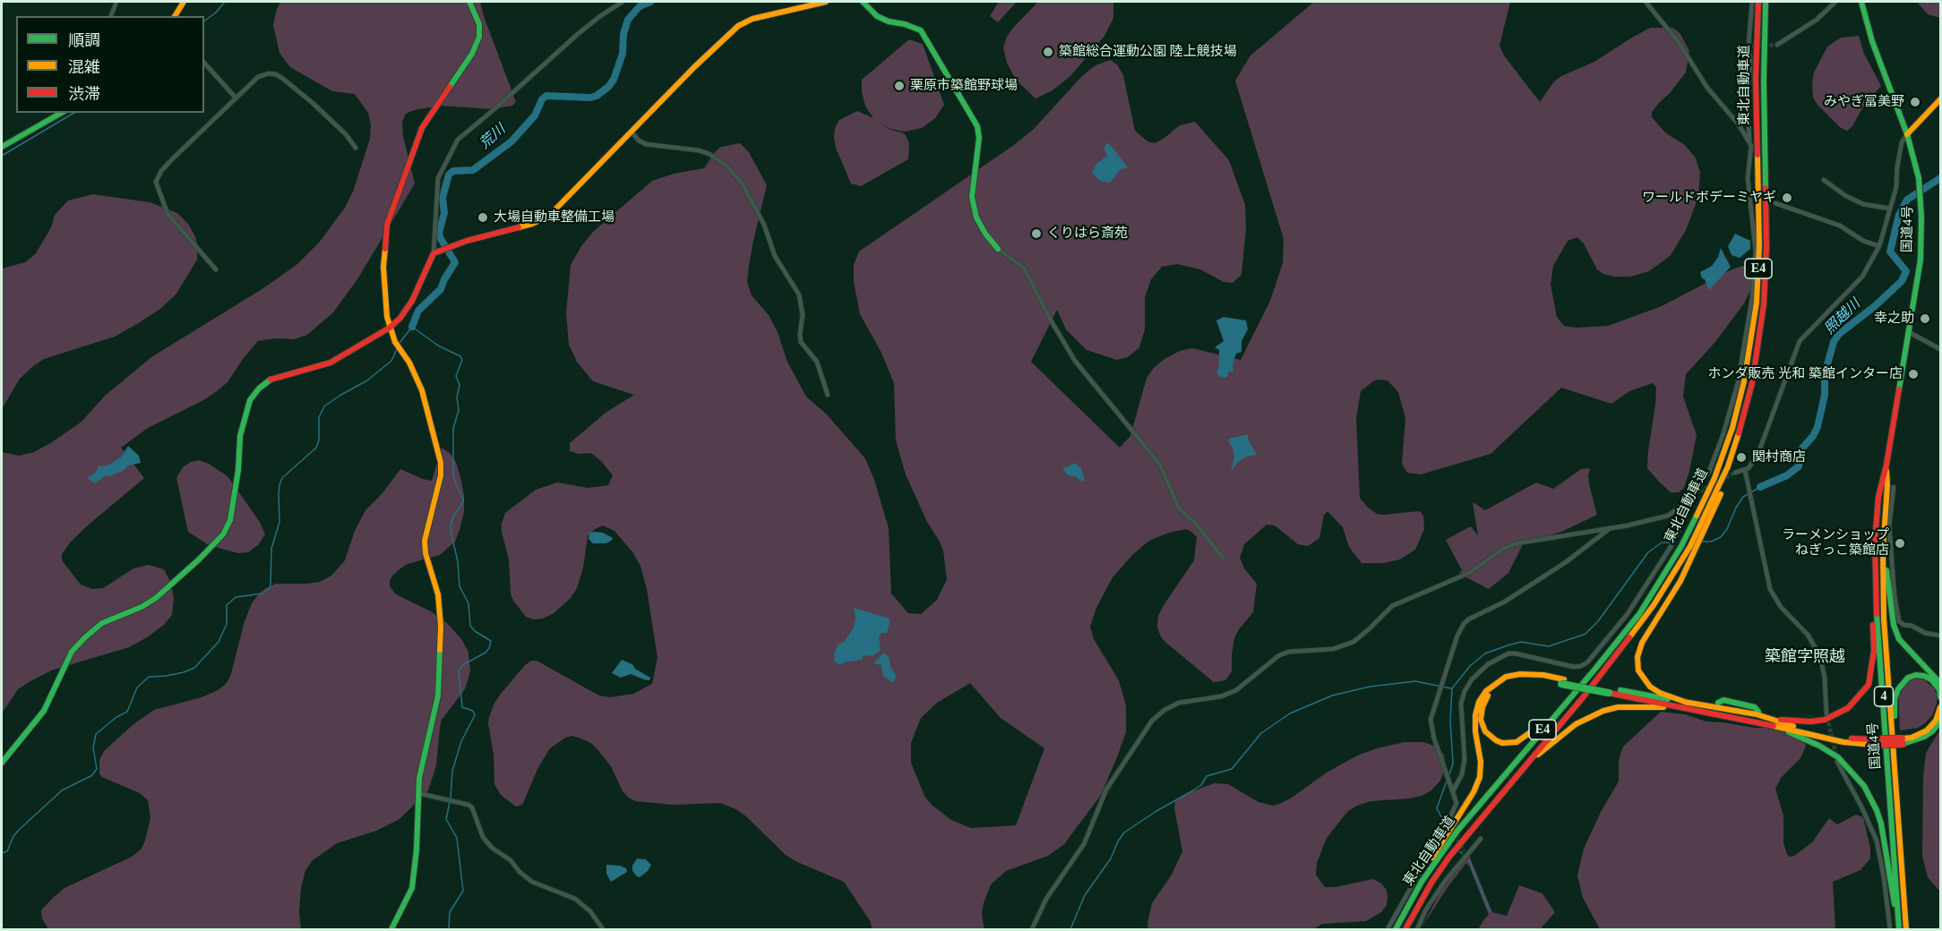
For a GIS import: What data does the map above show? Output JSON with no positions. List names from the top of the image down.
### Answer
{
  "streets": {
    "main road": [
      "東北自動車道",
      "国道4号",
      "E4",
      "4"
    ]
  },
  "districts": ["築館字照越"],
  "water": ["荒川", "照越川"],
  "places": [
    "築館総合運動公園 陸上競技場",
    "栗原市築館野球場",
    "みやぎ冨美野",
    "ワールドボデーミヤギ",
    "大場自動車整備工場",
    "くりはら斎苑",
    "幸之助",
    "ホンダ販売 光和 築館インター店",
    "関村商店",
    "ラーメンショップ ねぎっこ築館店"
  ],
  "legend": ["順調", "混雑", "渋滞"]
}
